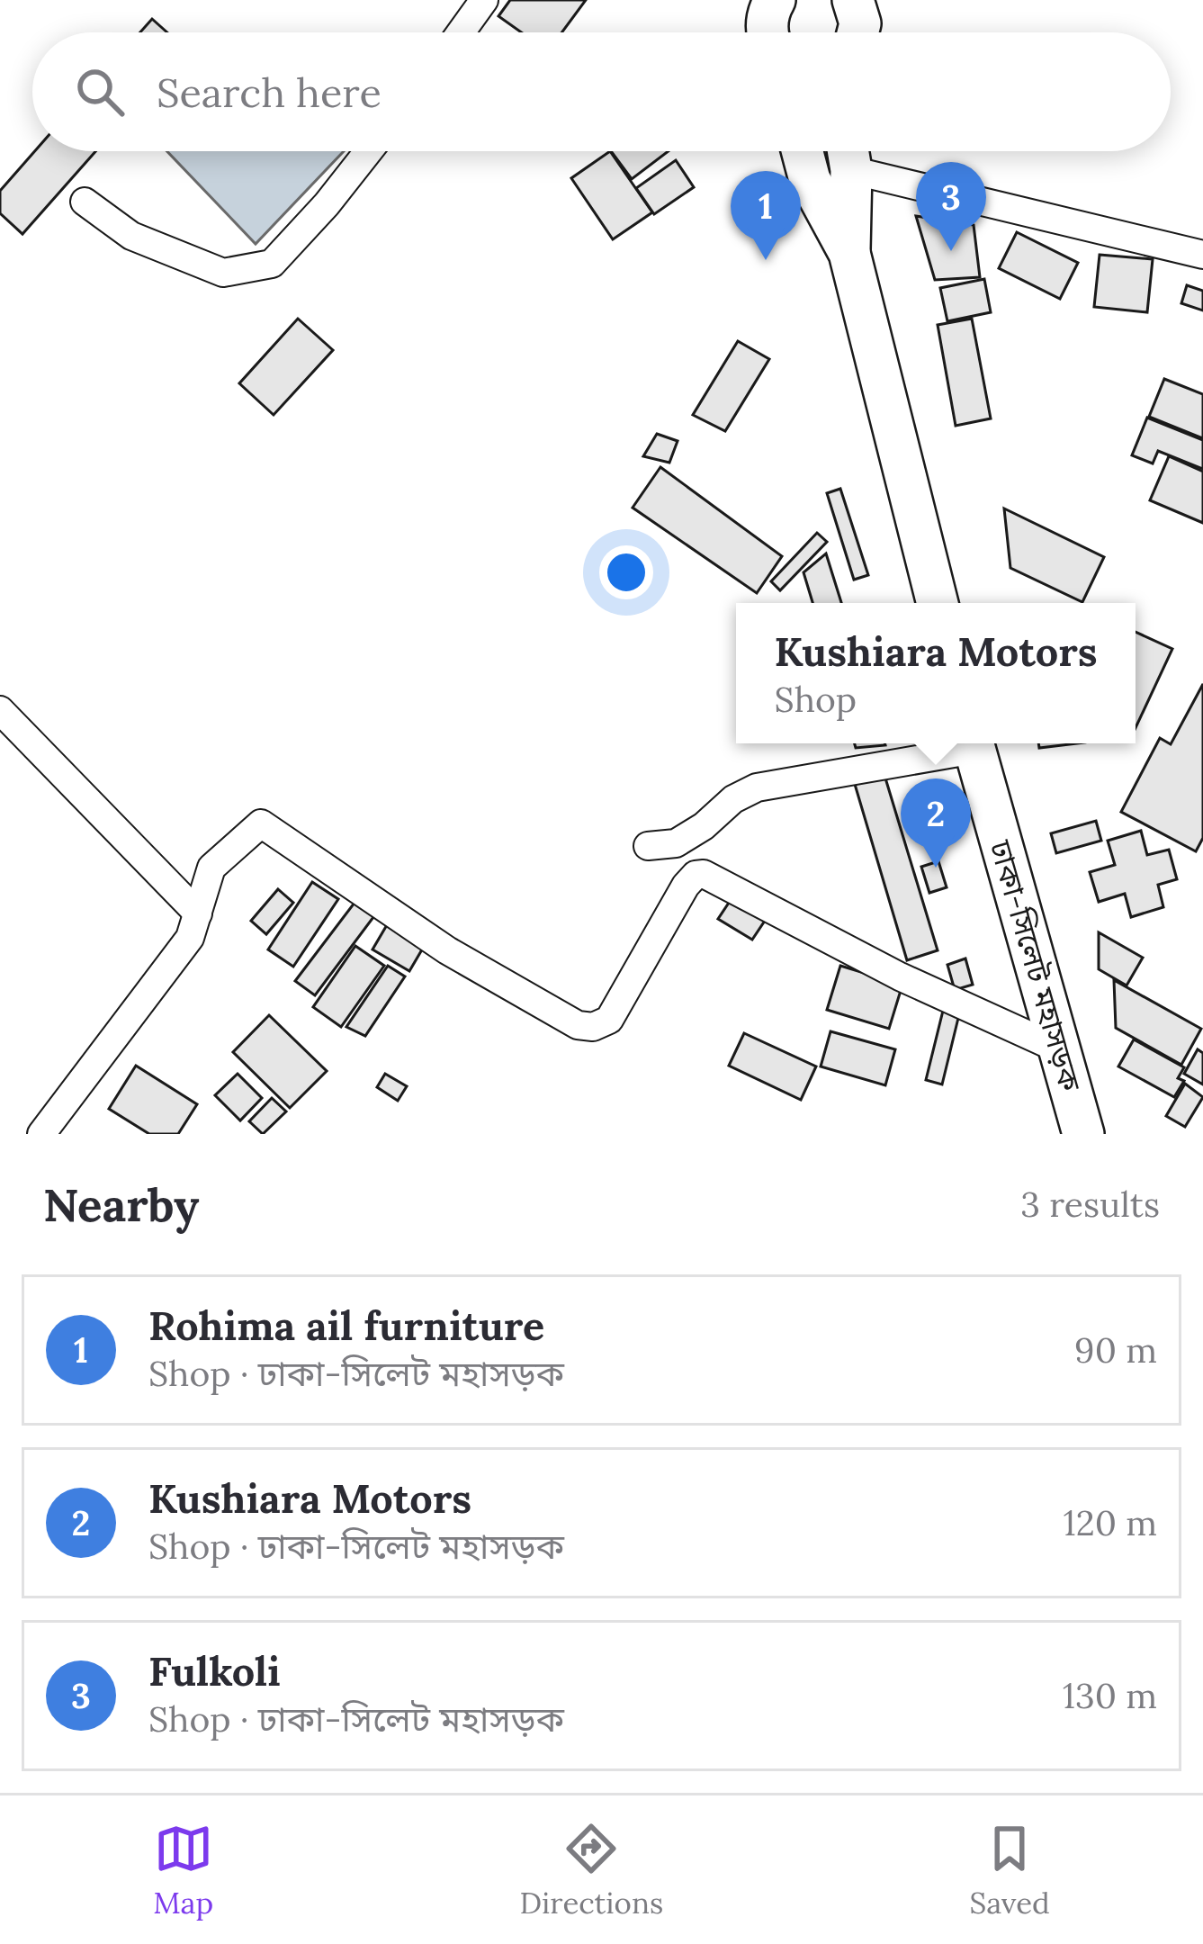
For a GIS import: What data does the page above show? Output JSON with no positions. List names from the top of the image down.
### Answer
{
  "streets": {
    "highway": ["ঢাকা-সিলেট মহাসড়ক"]
  },
  "page": {
    "search": "Search here",
    "pins": ["3", "1", "2"],
    "popup": ["Kushiara Motors", "Shop"],
    "heading": ["Nearby", "3 results"],
    "list": [
      {
        "mark": "1",
        "name": "Rohima ail furniture",
        "note": "Shop · ঢাকা-সিলেট মহাসড়ক",
        "value": "90 m"
      },
      {
        "mark": "2",
        "name": "Kushiara Motors",
        "note": "Shop · ঢাকা-সিলেট মহাসড়ক",
        "value": "120 m"
      },
      {
        "mark": "3",
        "name": "Fulkoli",
        "note": "Shop · ঢাকা-সিলেট মহাসড়ক",
        "value": "130 m"
      }
    ],
    "nav": ["Map", "Directions", "Saved"]
  }
}
